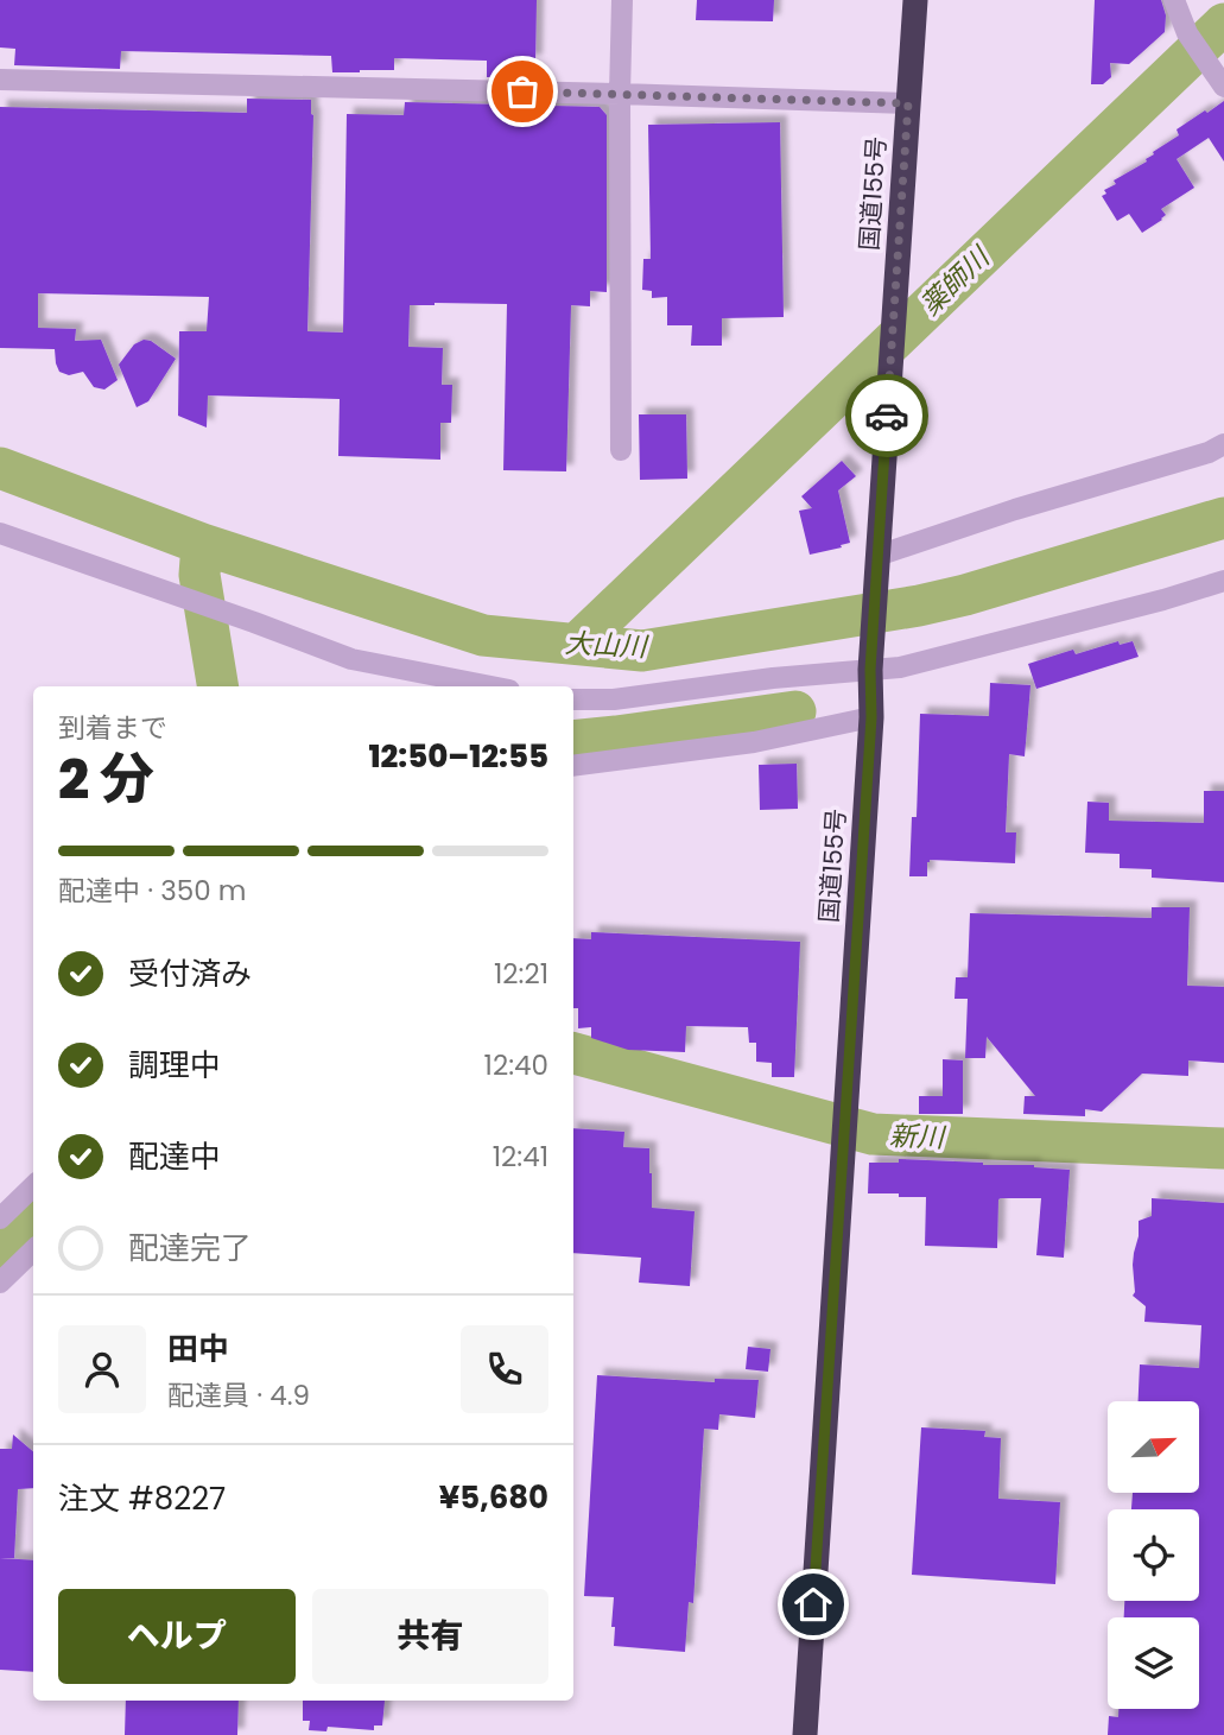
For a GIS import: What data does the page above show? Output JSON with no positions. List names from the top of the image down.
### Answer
{
  "streets": {
    "highway": ["国道155号"]
  },
  "water": ["薬師川", "大山川", "新川"],
  "north": "top right",
  "page": {
    "heading": ["2 分", "到着まで", "12:50–12:55"],
    "panel": [
      "田中",
      "配達員 · 4.9",
      "注文 #8227",
      "¥5,680"
    ],
    "bar": "配達中 · 350 m",
    "list": [
      ["受付済み", "12:21"],
      ["調理中", "12:40"],
      ["配達中", "12:41"],
      "配達完了"
    ],
    "buttons": ["ヘルプ", "共有"]
  }
}
